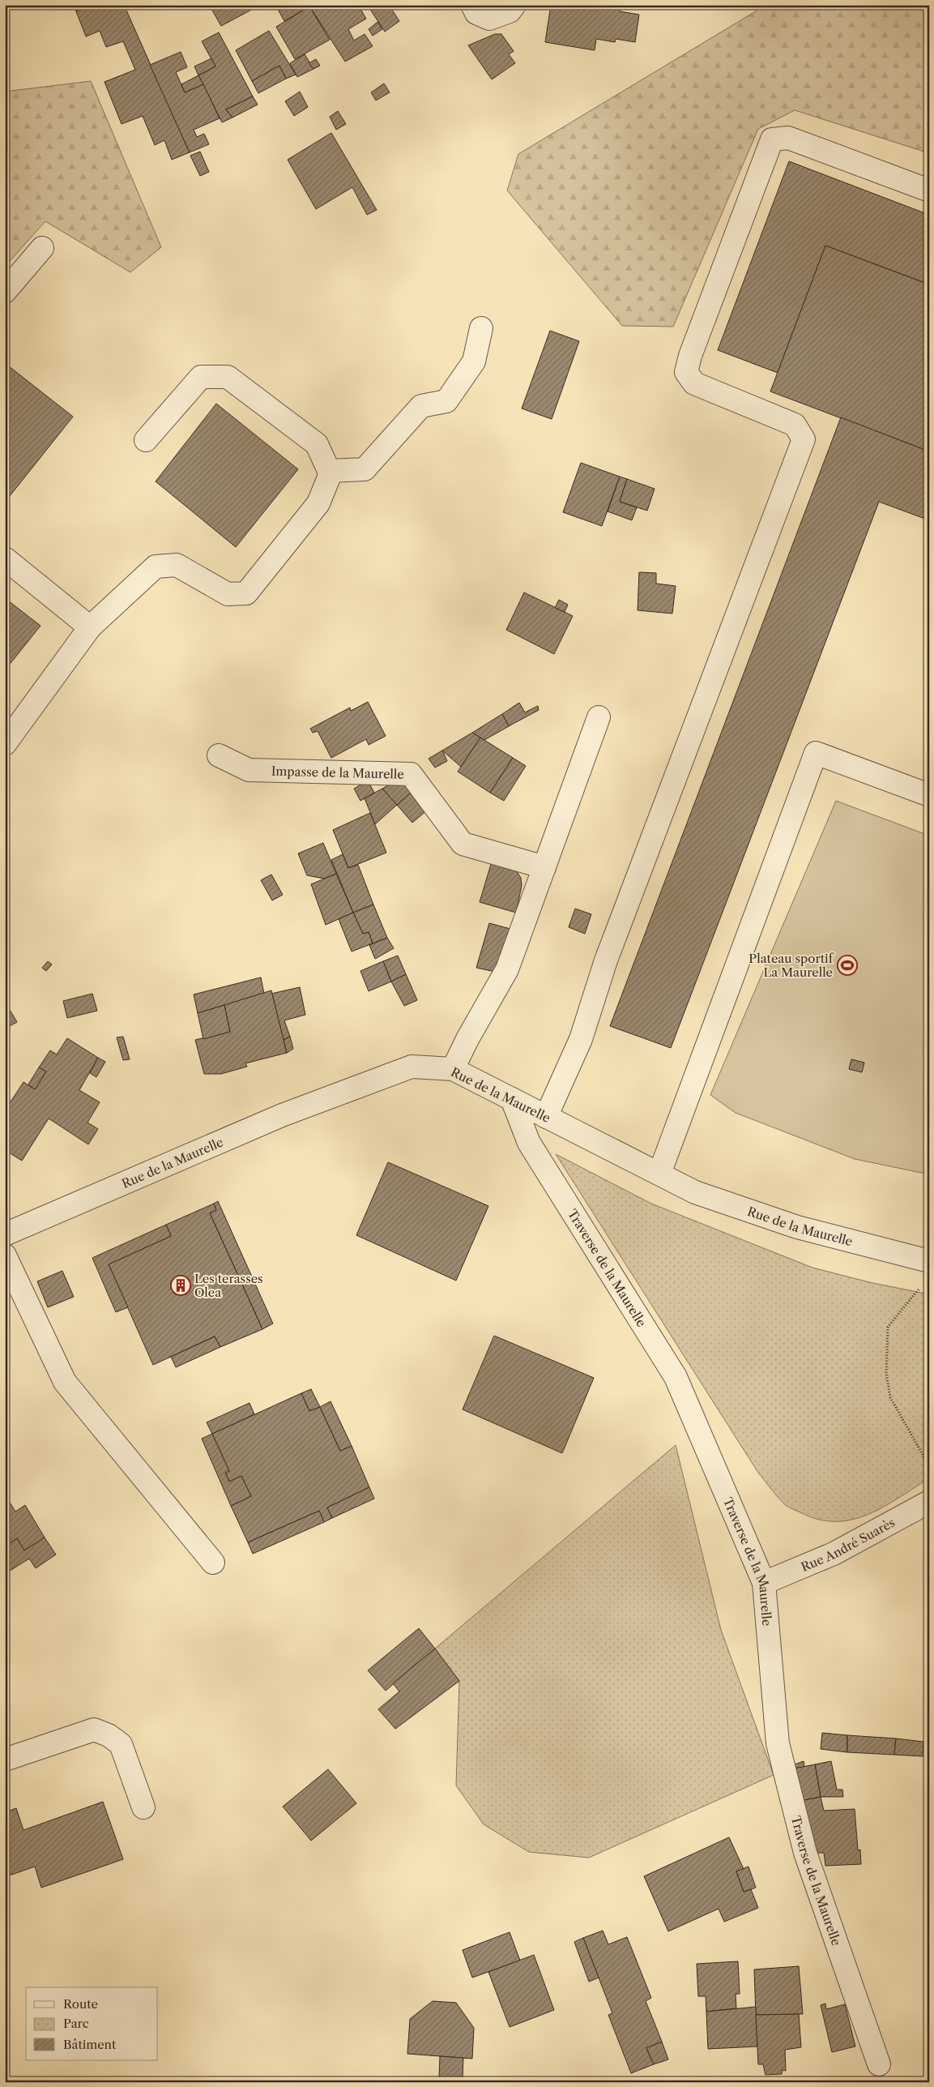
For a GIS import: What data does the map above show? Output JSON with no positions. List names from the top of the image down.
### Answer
{
  "streets": {
    "street": [
      "Impasse de la Maurelle",
      "Rue de la Maurelle",
      "Traverse de la Maurelle",
      "Rue André Suarès"
    ]
  },
  "crossings": [
    ["Rue de la Maurelle", "Traverse de la Maurelle"],
    ["Traverse de la Maurelle", "Rue André Suarès"]
  ],
  "places": {
    "sports": ["Plateau sportif La Maurelle"],
    "building": ["Les terasses Olea"]
  },
  "legend": ["Route", "Parc", "Bâtiment"]
}
